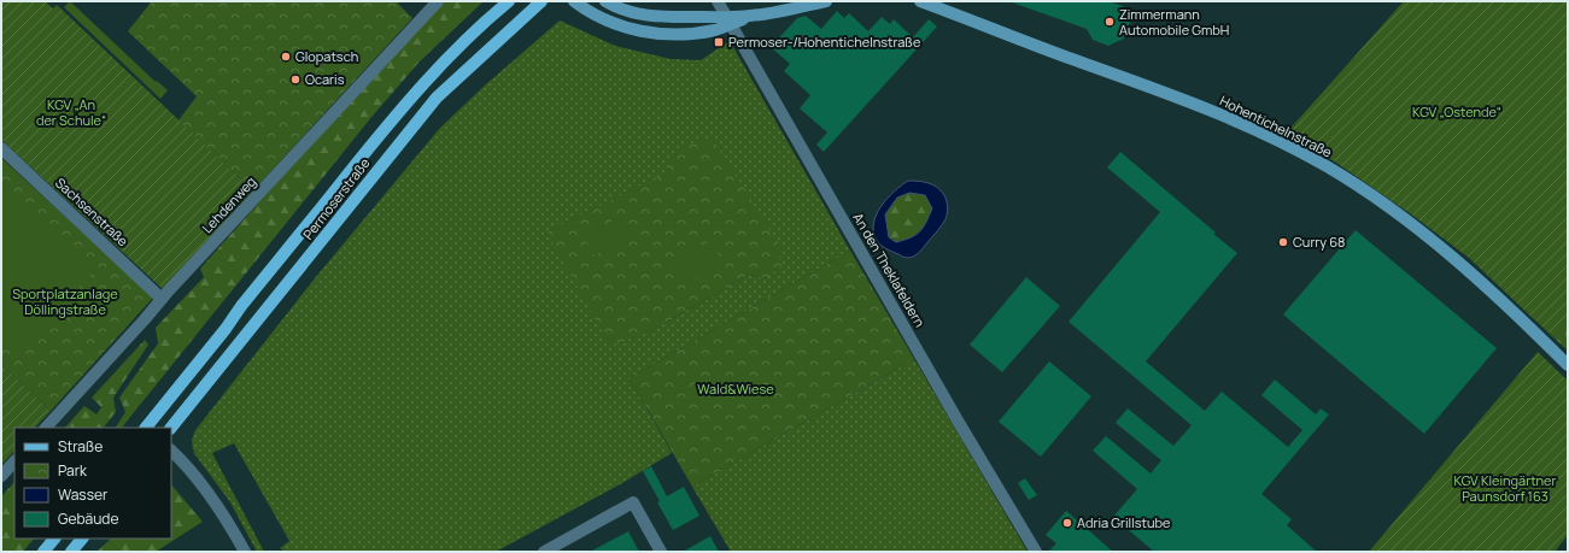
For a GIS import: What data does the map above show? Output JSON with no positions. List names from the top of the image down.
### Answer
{
  "streets": {
    "main road": ["Hohentichelnstraße", "Permoserstraße"],
    "street": ["Lehdenweg", "Sachsenstraße", "An den Theklafeldern"]
  },
  "crossings": [
    ["Lehdenweg", "Sachsenstraße"]
  ],
  "parks": [
    "KGV „An der Schule“",
    "KGV „Ostende“",
    "Sportplatzanlage Döllingstraße",
    "Wald&Wiese",
    "KGV Kleingärtner Paunsdorf 163"
  ],
  "places": {
    "other": [
      "Zimmermann Automobile GmbH",
      "Glopatsch",
      "Ocaris",
      "Curry 68",
      "Adria Grillstube"
    ],
    "transit": ["Permoser-/Hohentichelnstraße"]
  },
  "legend": [
    "Straße",
    "Park",
    "Wasser",
    "Gebäude"
  ]
}
